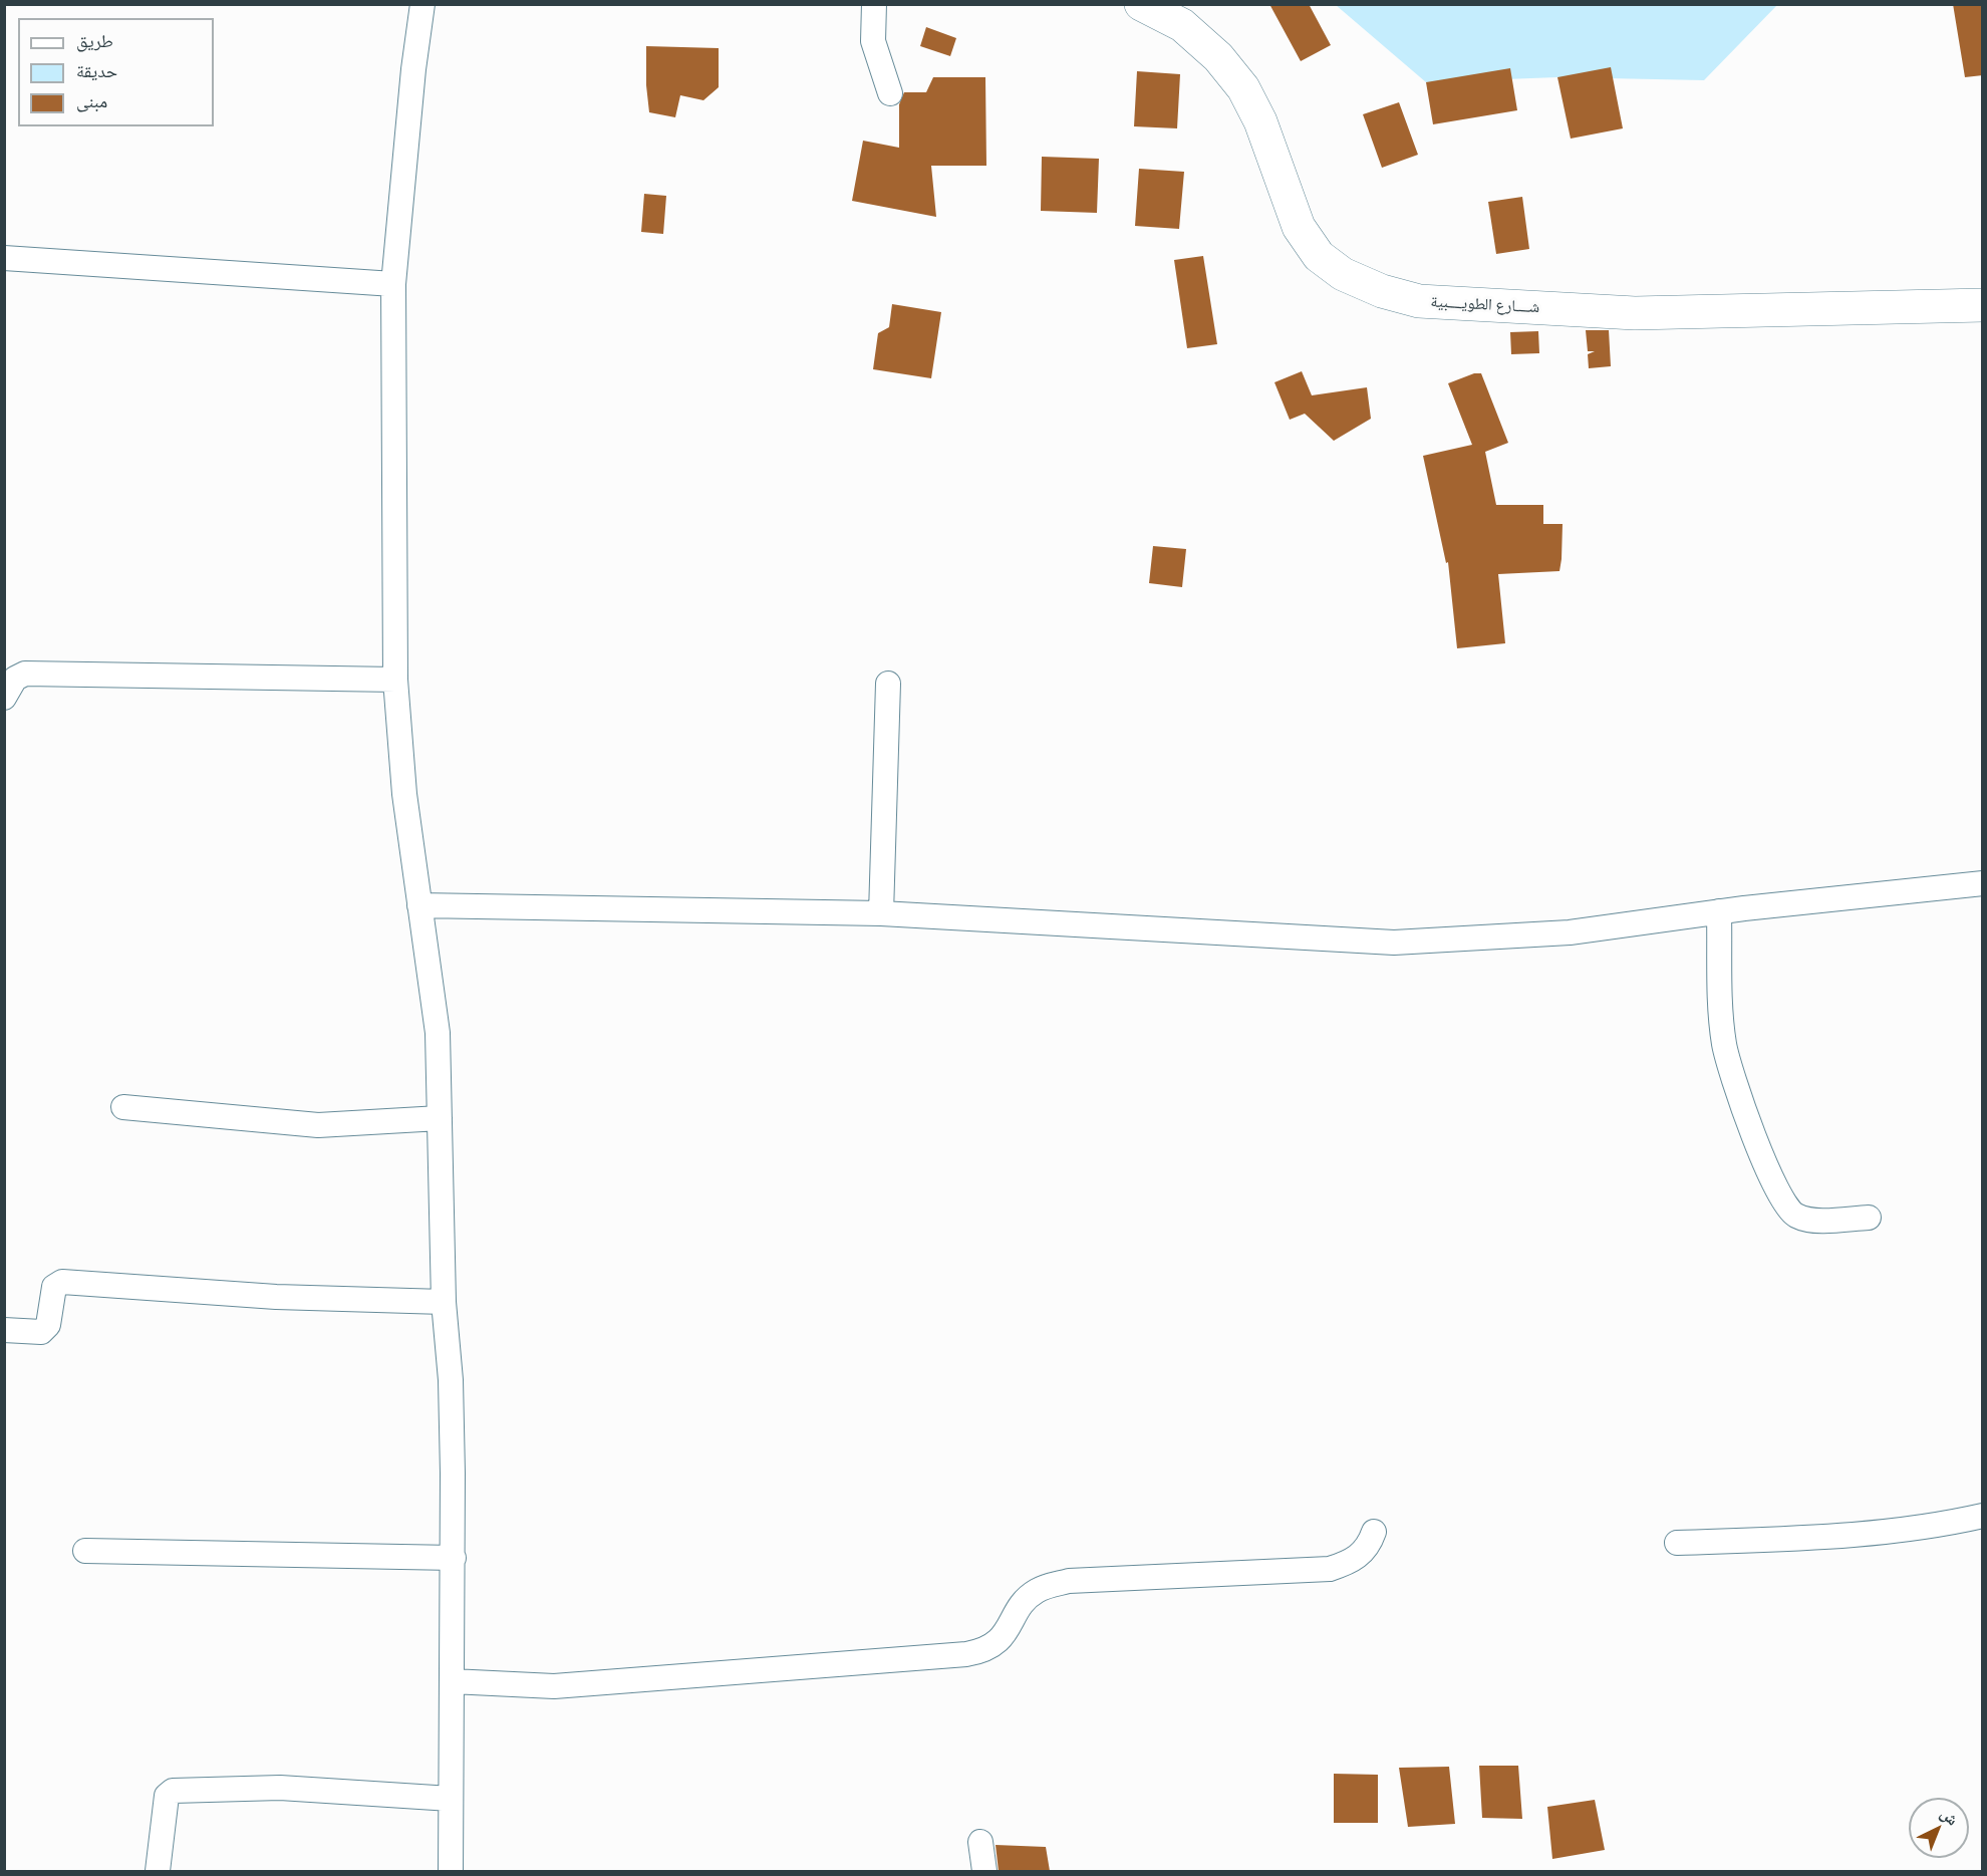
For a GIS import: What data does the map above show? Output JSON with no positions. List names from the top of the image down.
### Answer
{
  "streets": {
    "street": ["شــــارع الطويــــبية"]
  },
  "legend": ["طريق", "حديقة", "مبنى"],
  "north": "top right"
}
